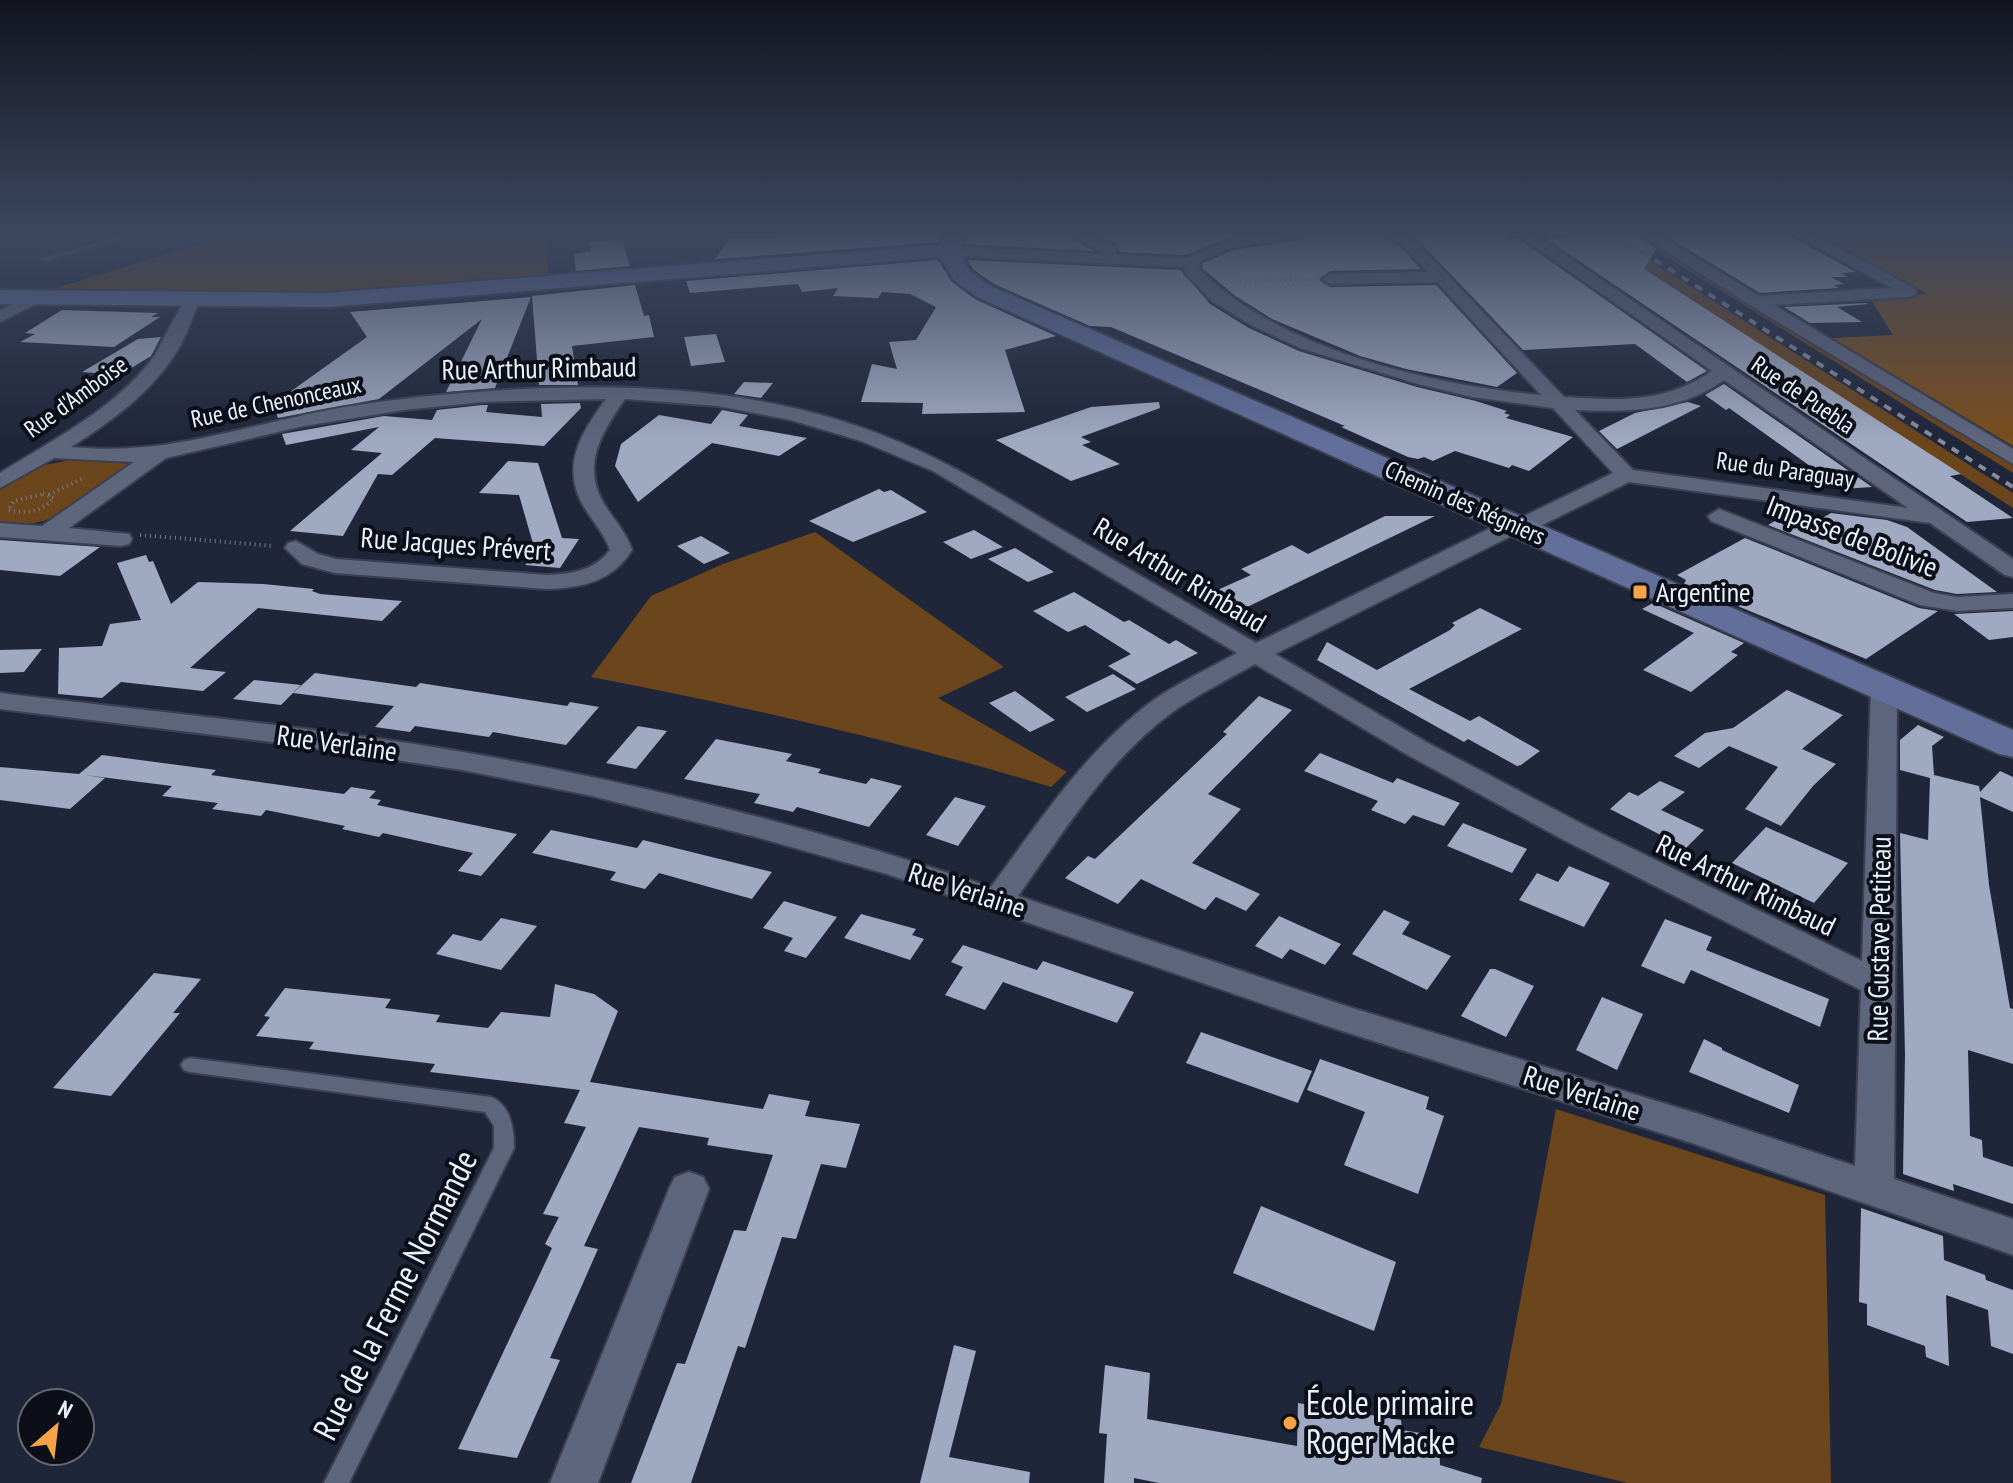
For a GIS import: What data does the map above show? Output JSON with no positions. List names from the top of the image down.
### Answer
{
  "streets": {
    "main road": ["Chemin des Régniers"],
    "street": [
      "Rue Arthur Rimbaud",
      "Rue de Puebla",
      "Rue d'Amboise",
      "Rue de Chenonceaux",
      "Rue du Paraguay",
      "Impasse de Bolivie",
      "Rue Jacques Prévert",
      "Rue Verlaine",
      "Rue Gustave Petiteau"
    ],
    "lane": ["Rue de la Ferme Normande"]
  },
  "crossings": [
    ["Rue Arthur Rimbaud", "Rue de Chenonceaux"],
    ["Rue Arthur Rimbaud", "Rue Jacques Prévert"],
    ["Rue Arthur Rimbaud", "Rue Gustave Petiteau"],
    ["Rue de Puebla", "Rue du Paraguay"],
    ["Rue d'Amboise", "Rue de Chenonceaux"],
    ["Chemin des Régniers", "Rue Gustave Petiteau"],
    ["Rue Verlaine", "Rue Gustave Petiteau"]
  ],
  "places": {
    "transit": ["Argentine"],
    "other": ["École primaire Roger Macke"]
  },
  "north": "top right"
}
